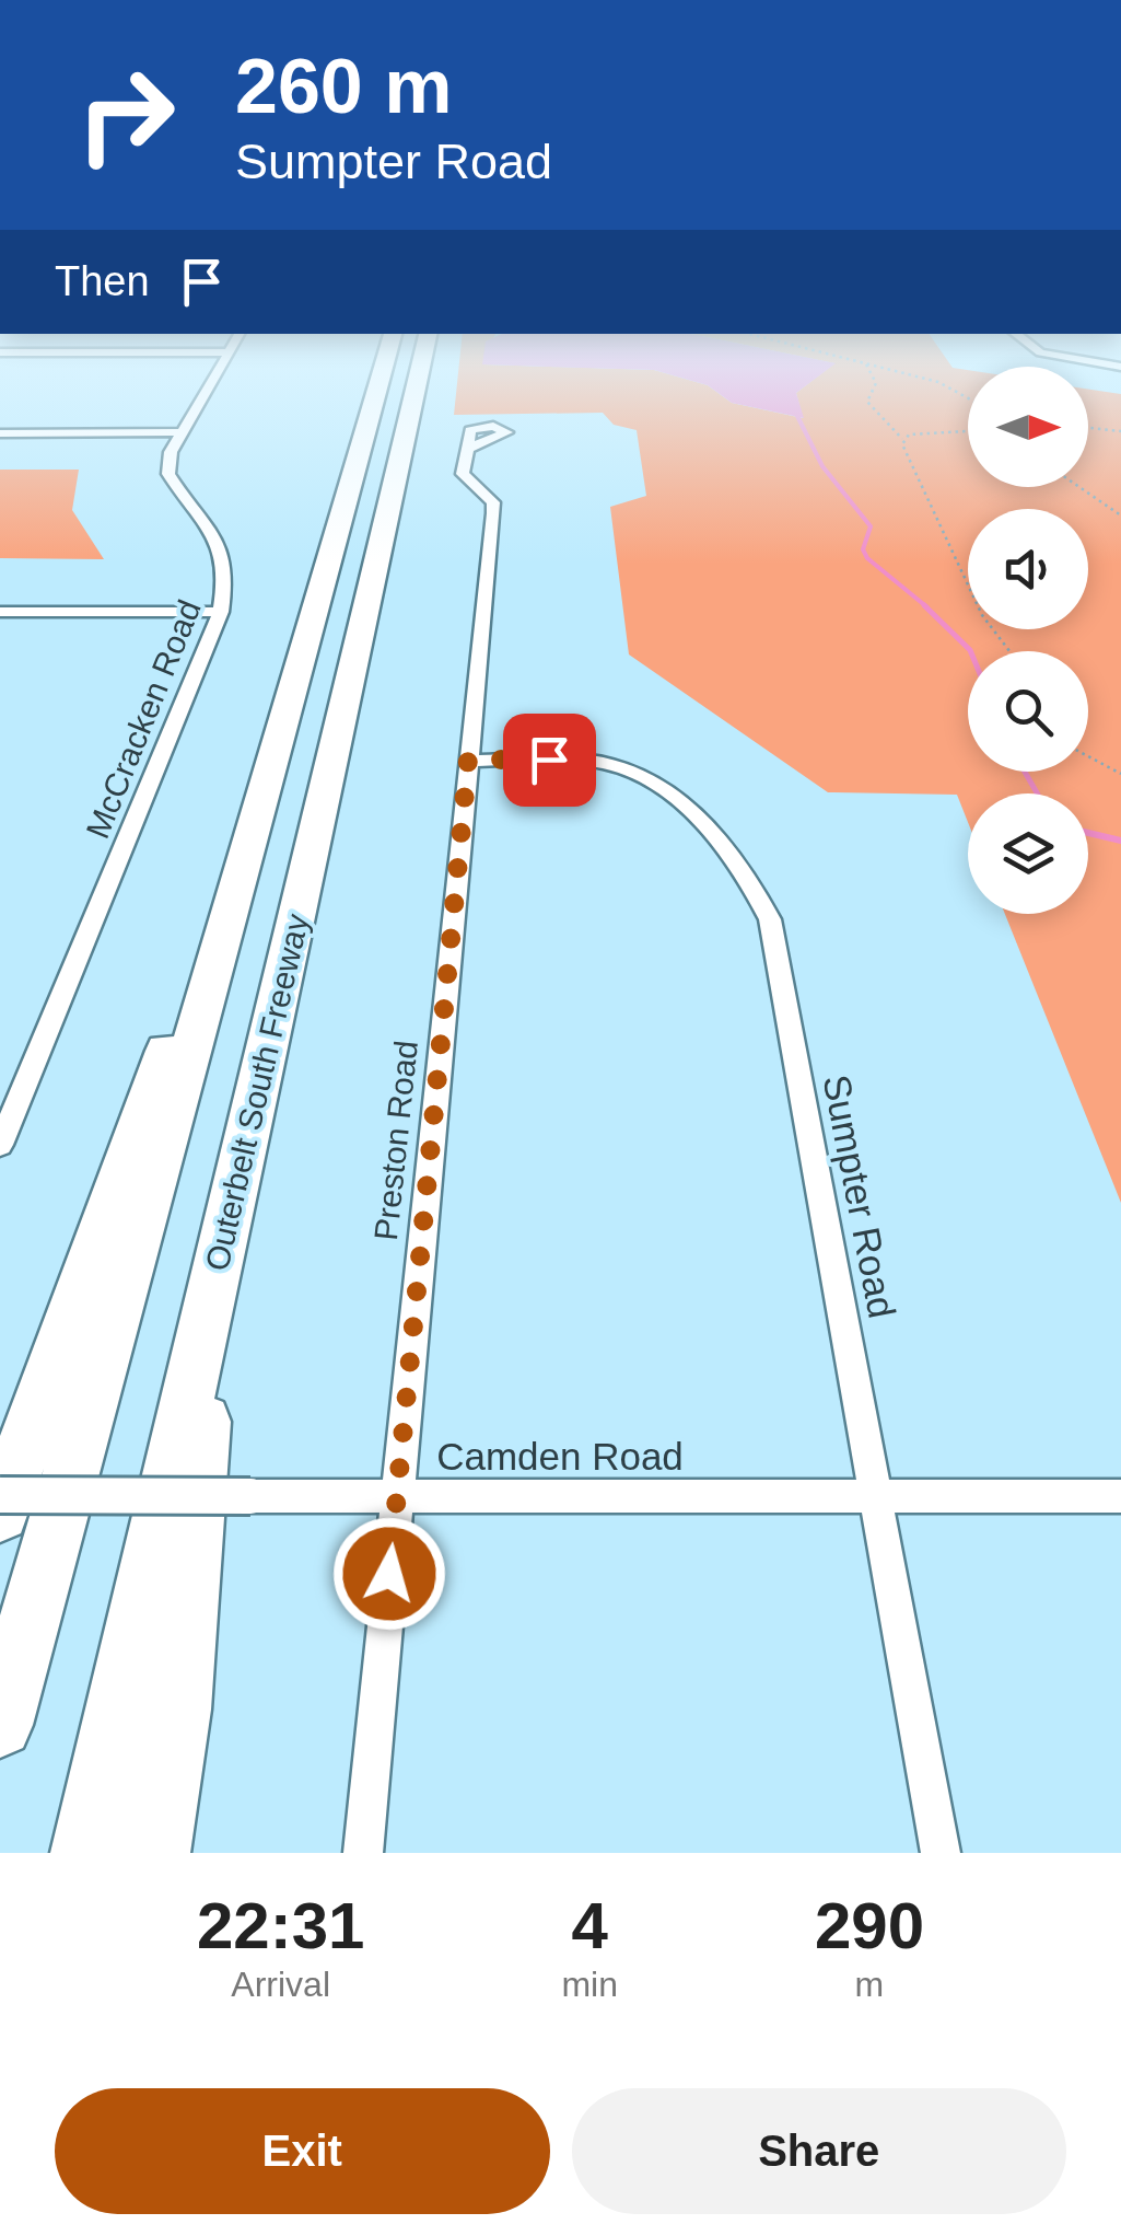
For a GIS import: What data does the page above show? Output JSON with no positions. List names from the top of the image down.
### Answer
{
  "streets": {
    "highway": ["Outerbelt South Freeway"],
    "street": [
      "McCracken Road",
      "Preston Road",
      "Sumpter Road",
      "Camden Road"
    ]
  },
  "crossings": [
    ["Preston Road", "Sumpter Road"],
    ["Preston Road", "Camden Road"],
    ["Sumpter Road", "Camden Road"]
  ],
  "north": "right",
  "page": {
    "turn": ["260 m", "Sumpter Road"],
    "then": "Then",
    "eta": [
      "22:31",
      "Arrival",
      "4",
      "min",
      "290",
      "m"
    ],
    "buttons": ["Exit", "Share"]
  }
}
